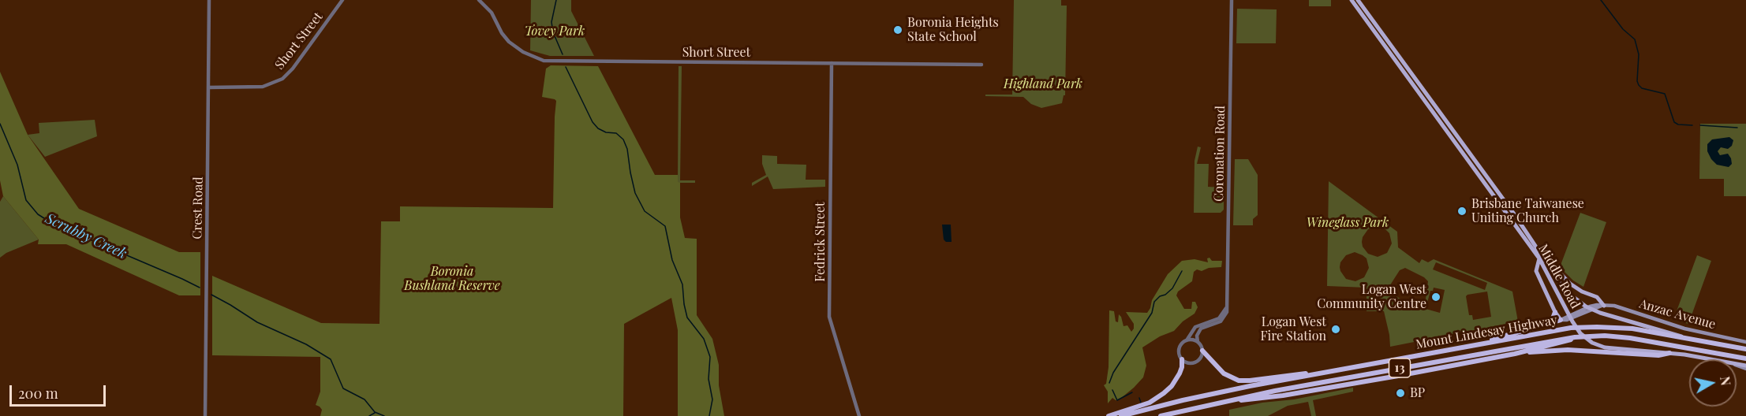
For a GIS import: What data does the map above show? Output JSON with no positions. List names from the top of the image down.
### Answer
{
  "streets": {
    "highway": ["Mount Lindesay Highway", "13"],
    "main road": ["Middle Road", "Anzac Avenue"],
    "street": [
      "Short Street",
      "Coronation Road",
      "Crest Road",
      "Fedrick Street"
    ]
  },
  "crossings": [
    ["Short Street", "Crest Road"],
    ["Short Street", "Fedrick Street"],
    ["Middle Road", "Mount Lindesay Highway"]
  ],
  "water": ["Scrubby Creek"],
  "parks": [
    "Tovey Park",
    "Highland Park",
    "Wineglass Park",
    "Boronia Bushland Reserve"
  ],
  "places": [
    "Boronia Heights State School",
    "Brisbane Taiwanese Uniting Church",
    "Logan West Community Centre",
    "Logan West Fire Station",
    "BP"
  ],
  "scale_bar": "200 m",
  "north": "right"
}
